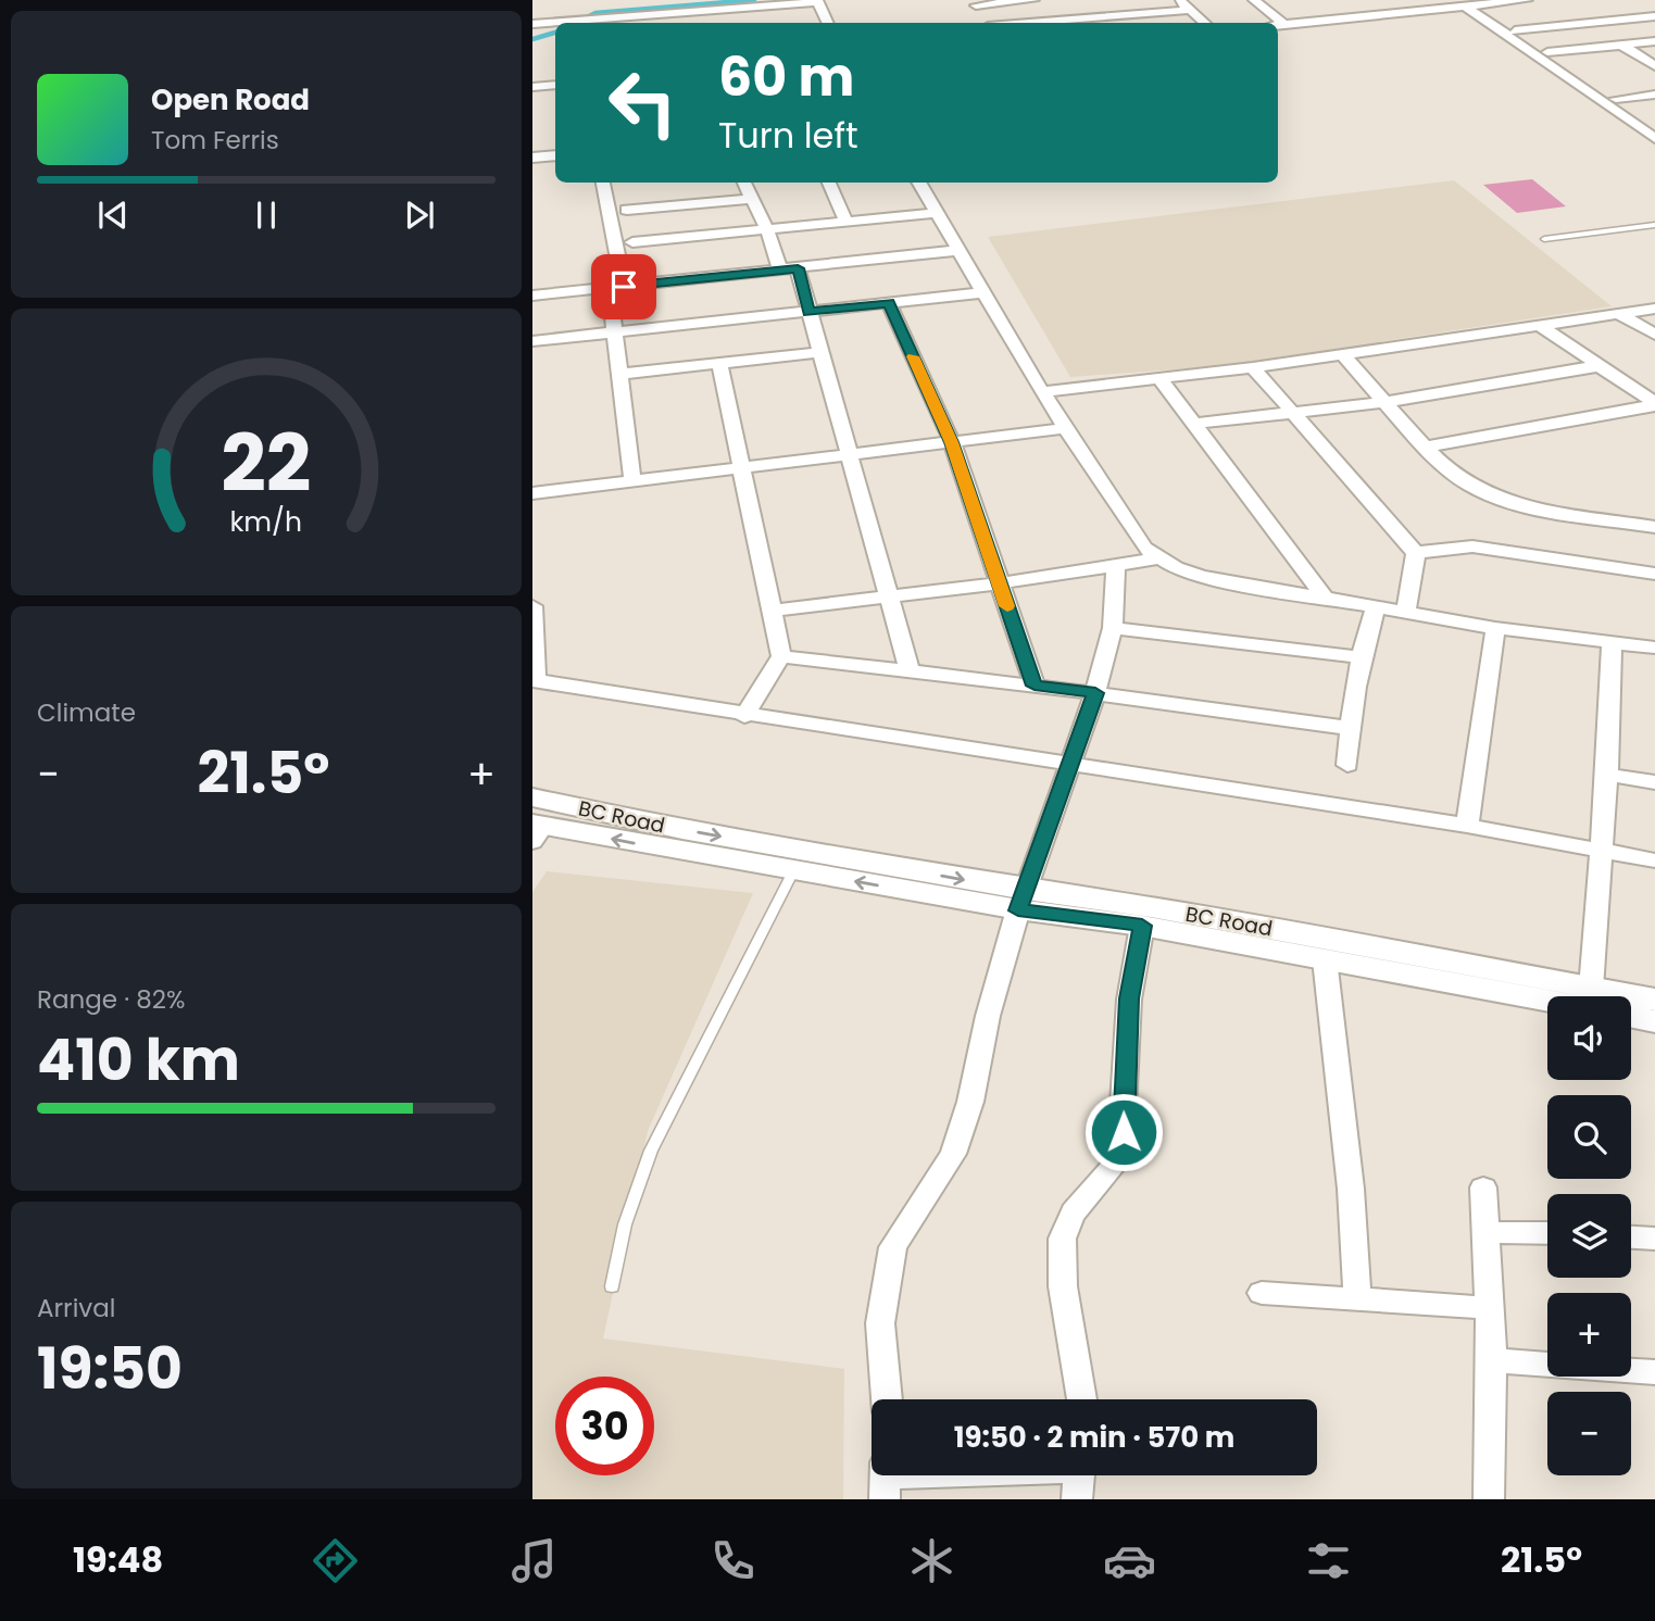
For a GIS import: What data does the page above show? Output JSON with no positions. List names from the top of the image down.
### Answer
{
  "streets": {
    "street": ["BC Road"]
  },
  "page": {
    "turn": ["60 m", "Turn left"],
    "song": ["Open Road", "Tom Ferris"],
    "tile": [
      "Climate",
      ["Range · 82%", "410 km"],
      ["Arrival", "19:50"]
    ],
    "heat": ["−", "21.5°", "+"],
    "map_buttons": ["+", "−"],
    "limit": "30",
    "trip": "19:50 · 2 min · 570 m",
    "tabs": ["19:48", "21.5°"],
    "gauge": ["22", "km/h"]
  }
}
